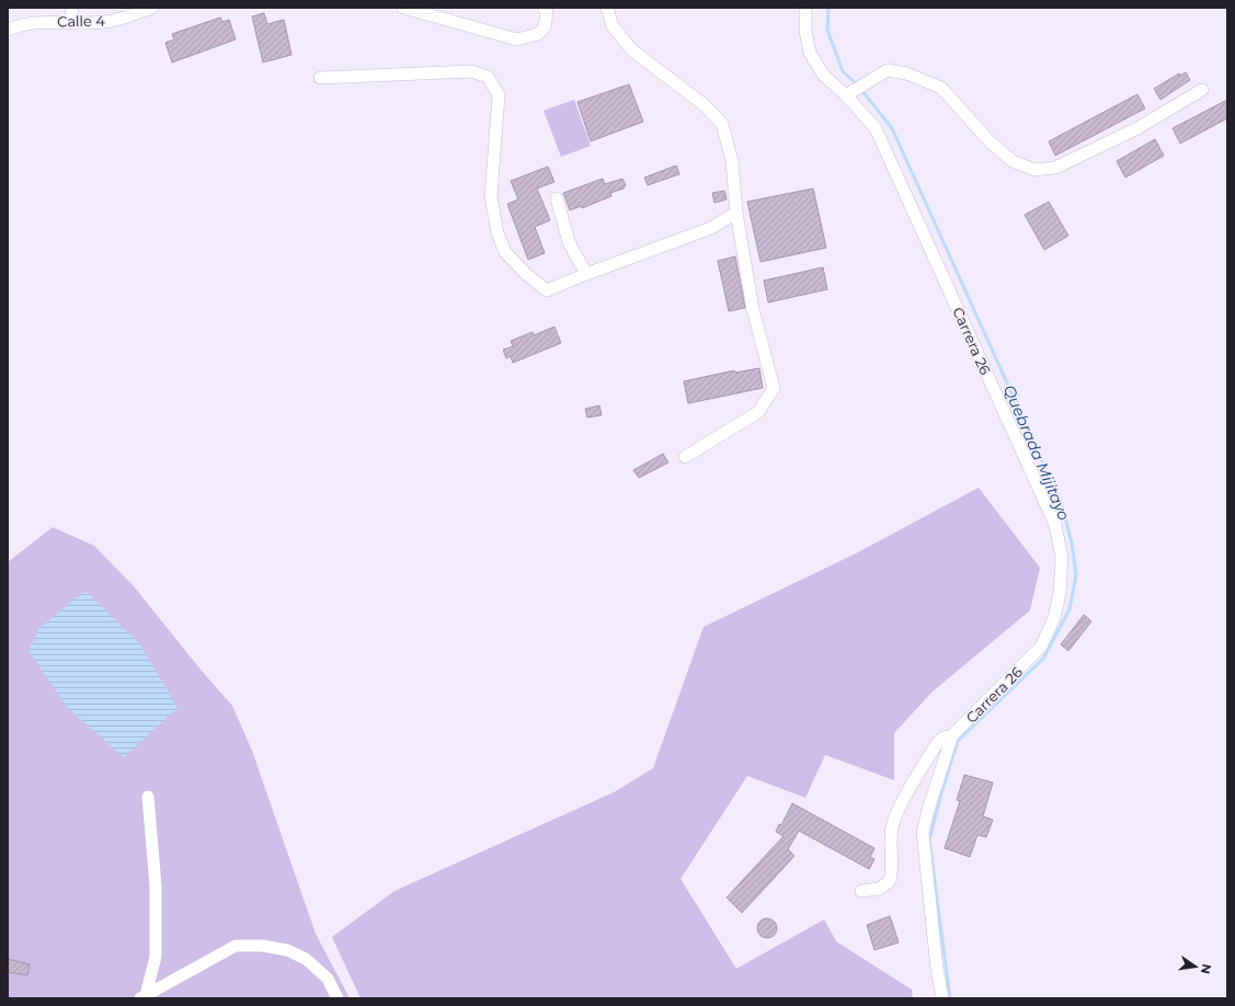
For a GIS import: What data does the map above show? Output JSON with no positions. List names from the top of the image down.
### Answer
{
  "streets": {
    "street": ["Calle 4", "Carrera 26"]
  },
  "water": ["Quebrada Mijitayo"],
  "north": "right"
}
